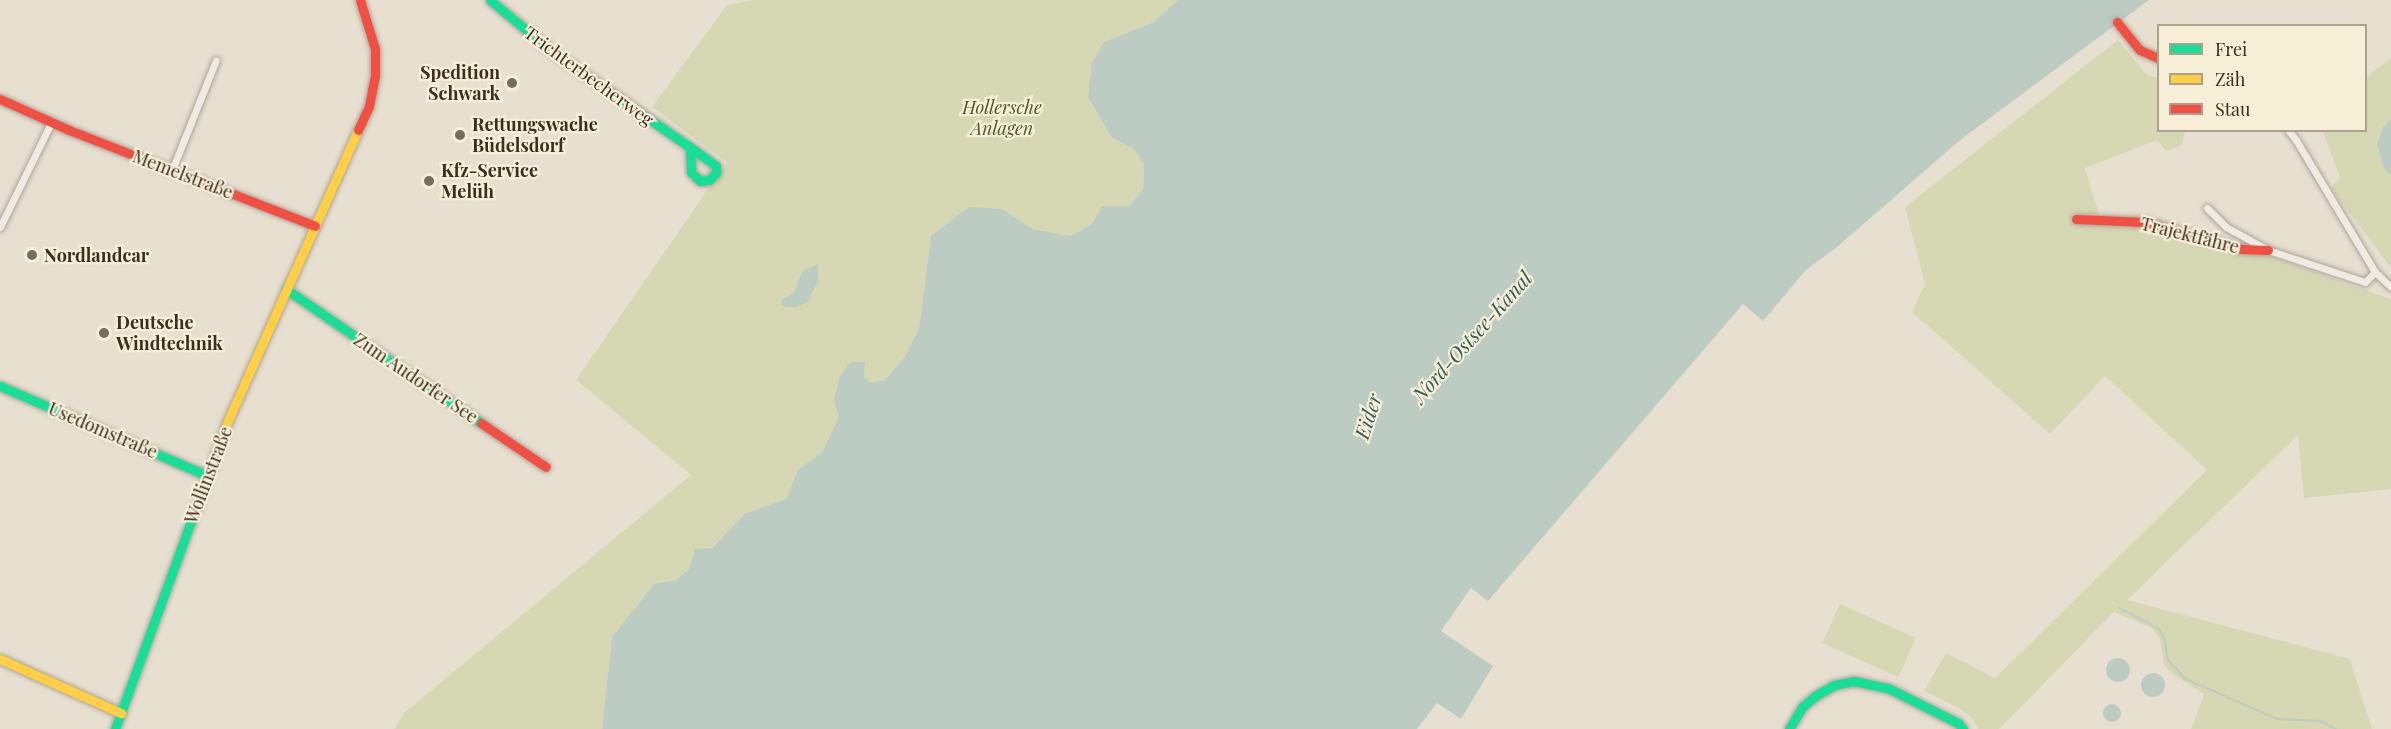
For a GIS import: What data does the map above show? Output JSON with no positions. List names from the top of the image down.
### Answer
{
  "streets": {
    "street": [
      "Trichterbecherweg",
      "Memelstraße",
      "Trajektfähre",
      "Zum Audorfer See",
      "Usedomstraße",
      "Wollinstraße"
    ]
  },
  "crossings": [
    ["Memelstraße", "Wollinstraße"],
    ["Zum Audorfer See", "Wollinstraße"],
    ["Usedomstraße", "Wollinstraße"]
  ],
  "water": ["Nord-Ostsee-Kanal", "Eider"],
  "parks": ["Hollersche Anlagen"],
  "places": [
    "Spedition Schwark",
    "Rettungswache Büdelsdorf",
    "Kfz-Service Melüh",
    "Nordlandcar",
    "Deutsche Windtechnik"
  ],
  "legend": ["Frei", "Zäh", "Stau"]
}
